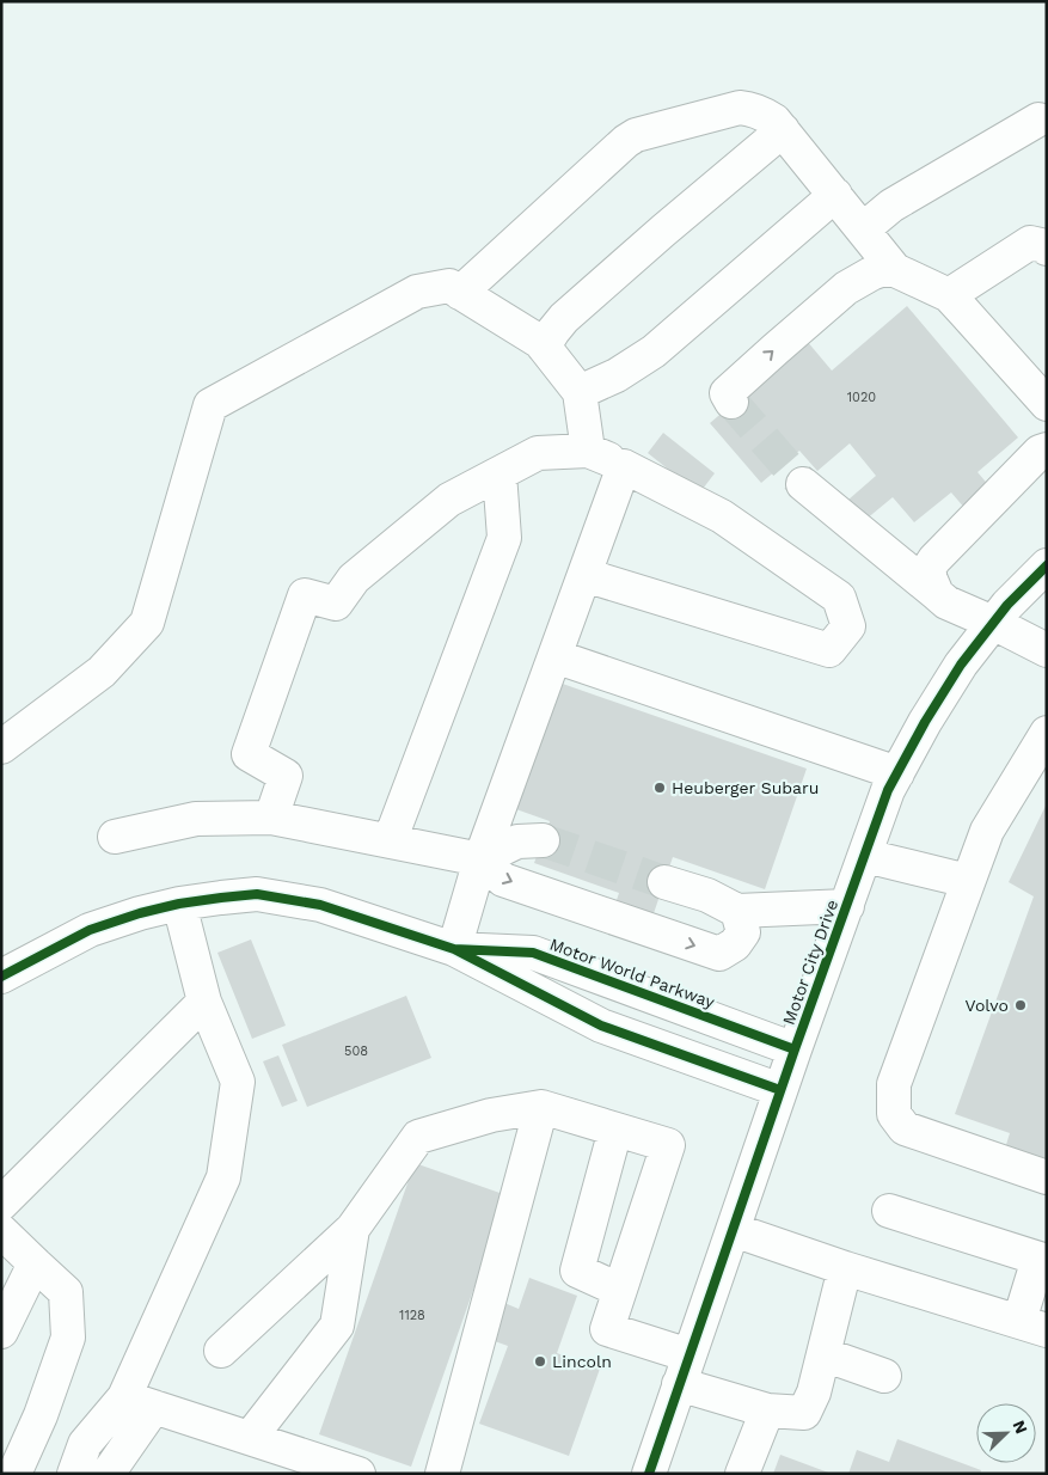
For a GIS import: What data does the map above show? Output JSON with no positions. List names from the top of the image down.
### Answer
{
  "streets": {
    "street": ["Motor City Drive", "Motor World Parkway"]
  },
  "crossings": [
    ["Motor City Drive", "Motor World Parkway"]
  ],
  "places": ["Heuberger Subaru", "Volvo", "Lincoln"],
  "house_numbers": ["1020", "508", "1128"],
  "north": "top right"
}
